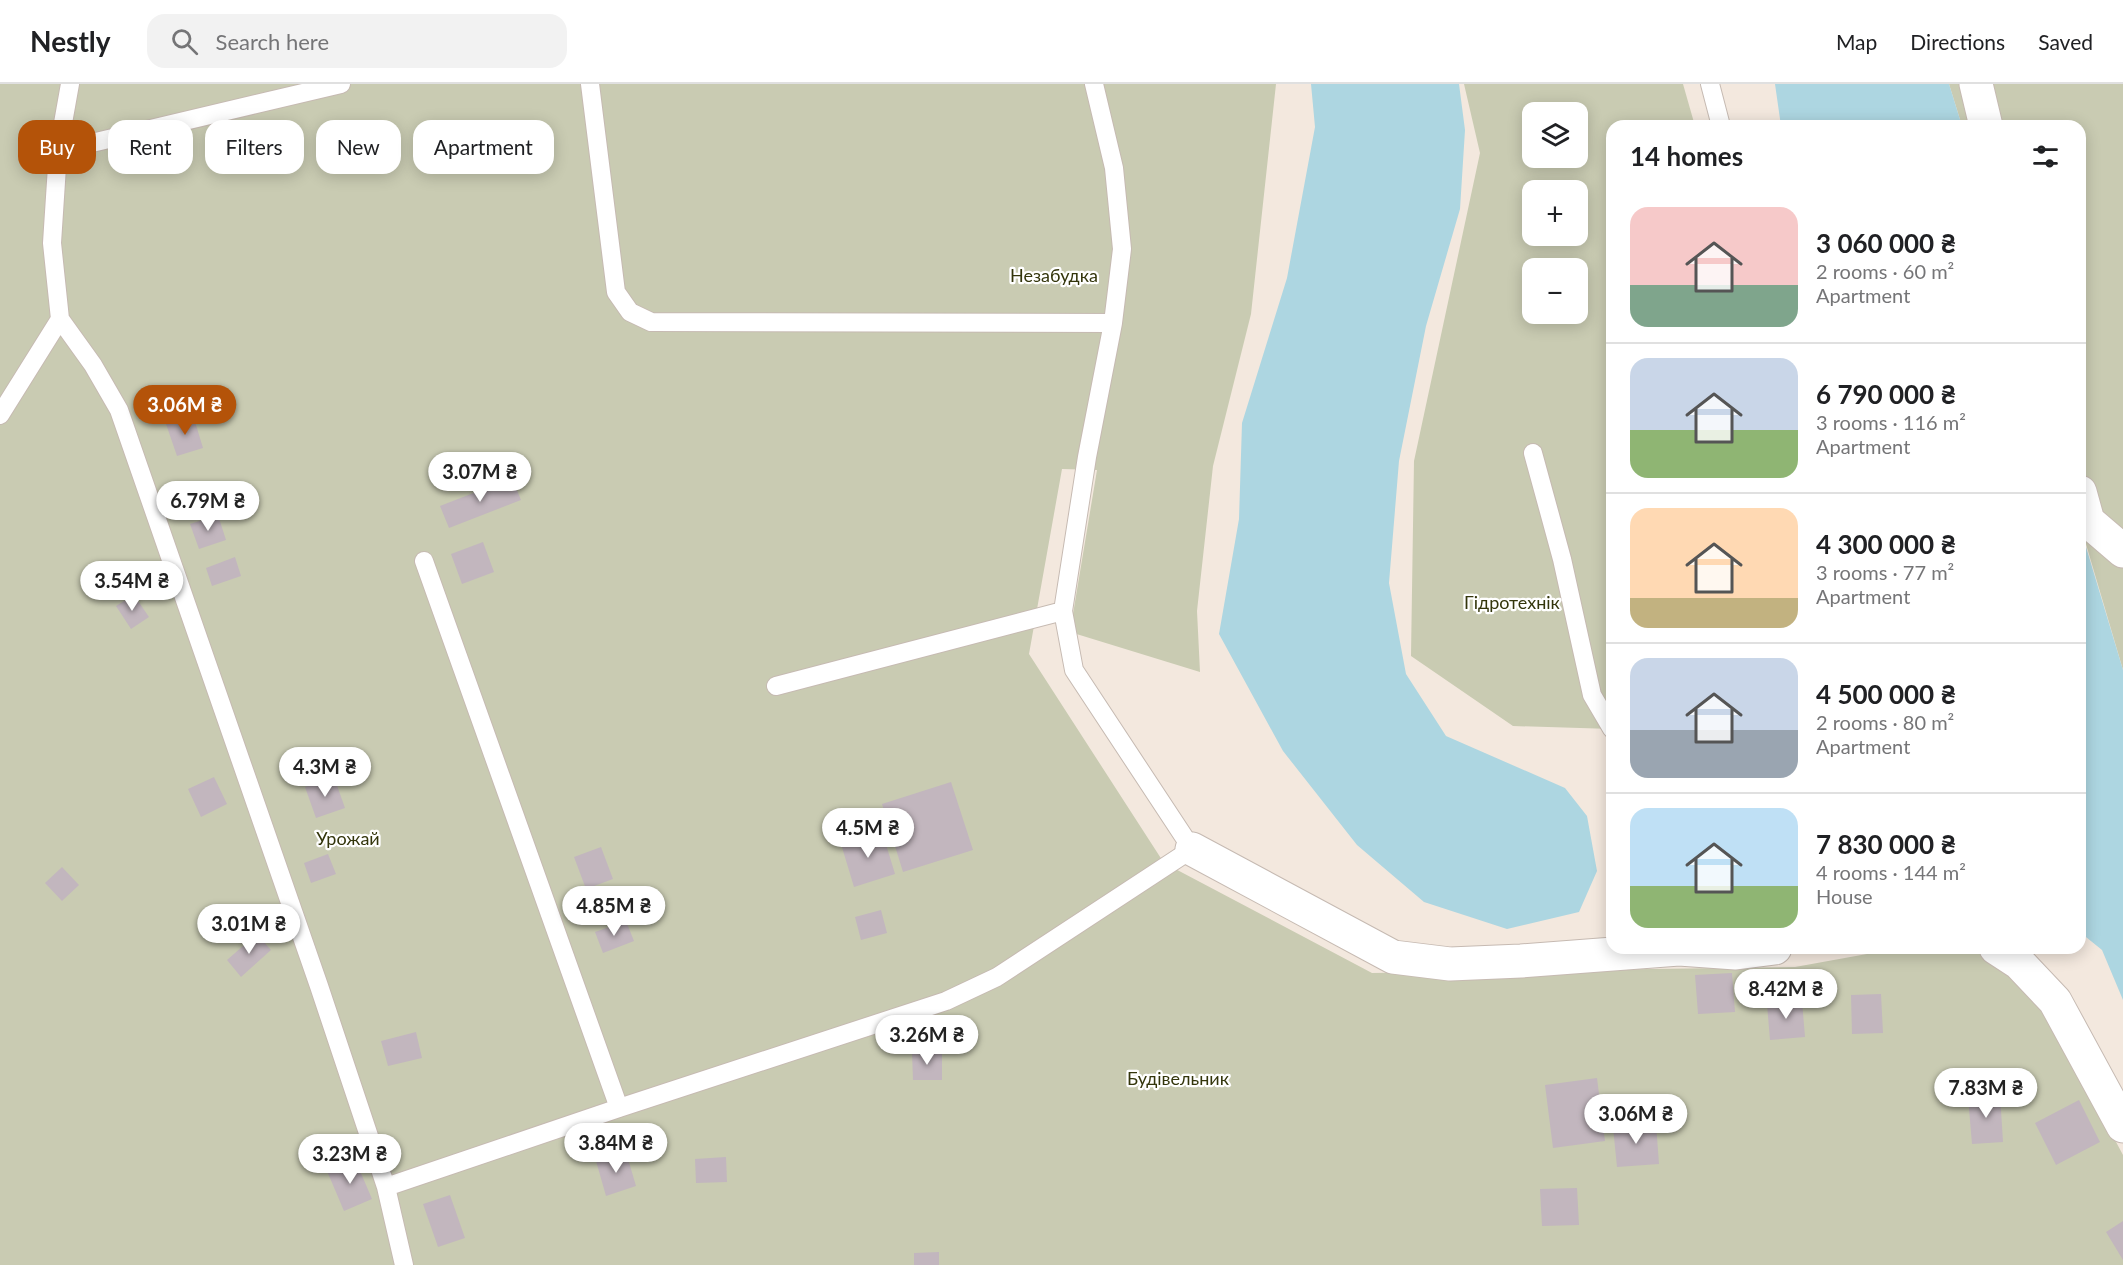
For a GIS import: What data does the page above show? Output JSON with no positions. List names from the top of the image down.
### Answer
{
  "parks": [
    "Незабудка",
    "Гідротехнік",
    "Урожай",
    "Будівельник"
  ],
  "page": {
    "header": "Nestly",
    "search": "Search here",
    "nav": ["Map", "Directions", "Saved"],
    "map_buttons": ["+", "−"],
    "chip": [
      "Buy",
      "Rent",
      "Filters",
      "New",
      "Apartment"
    ],
    "heading": "14 homes",
    "list": [
      {
        "name": "3 060 000 ₴",
        "note": "2 rooms · 60 m² · Apartment"
      },
      {
        "name": "6 790 000 ₴",
        "note": "3 rooms · 116 m² · Apartment"
      },
      {
        "name": "4 300 000 ₴",
        "note": "3 rooms · 77 m² · Apartment"
      },
      {
        "name": "4 500 000 ₴",
        "note": "2 rooms · 80 m² · Apartment"
      },
      {
        "name": "7 830 000 ₴",
        "note": "4 rooms · 144 m² · House"
      }
    ],
    "price": [
      "3.06M ₴",
      "3.07M ₴",
      "6.79M ₴",
      "3.54M ₴",
      "4.3M ₴",
      "4.5M ₴",
      "4.85M ₴",
      "3.01M ₴",
      "8.42M ₴",
      "3.26M ₴",
      "7.83M ₴",
      "3.06M ₴",
      "3.84M ₴",
      "3.23M ₴"
    ]
  }
}
